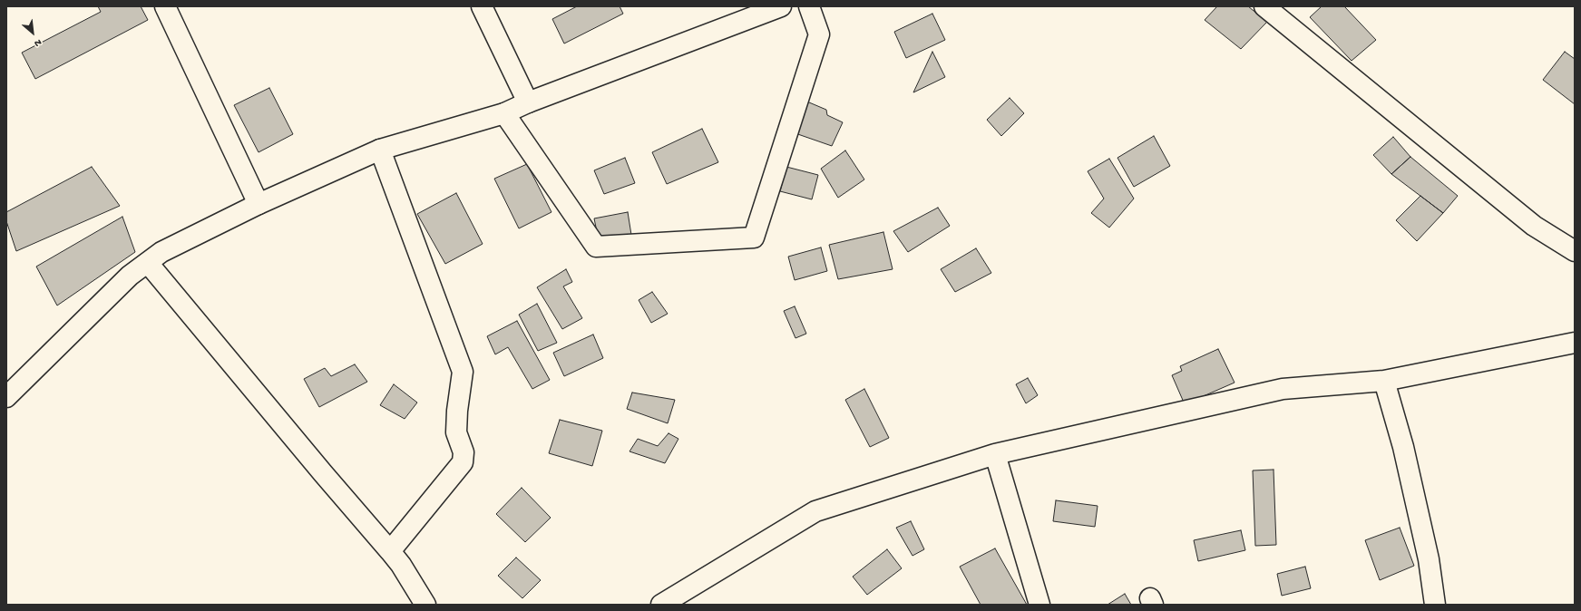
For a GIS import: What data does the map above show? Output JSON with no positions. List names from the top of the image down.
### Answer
{
  "north": "bottom right"
}
